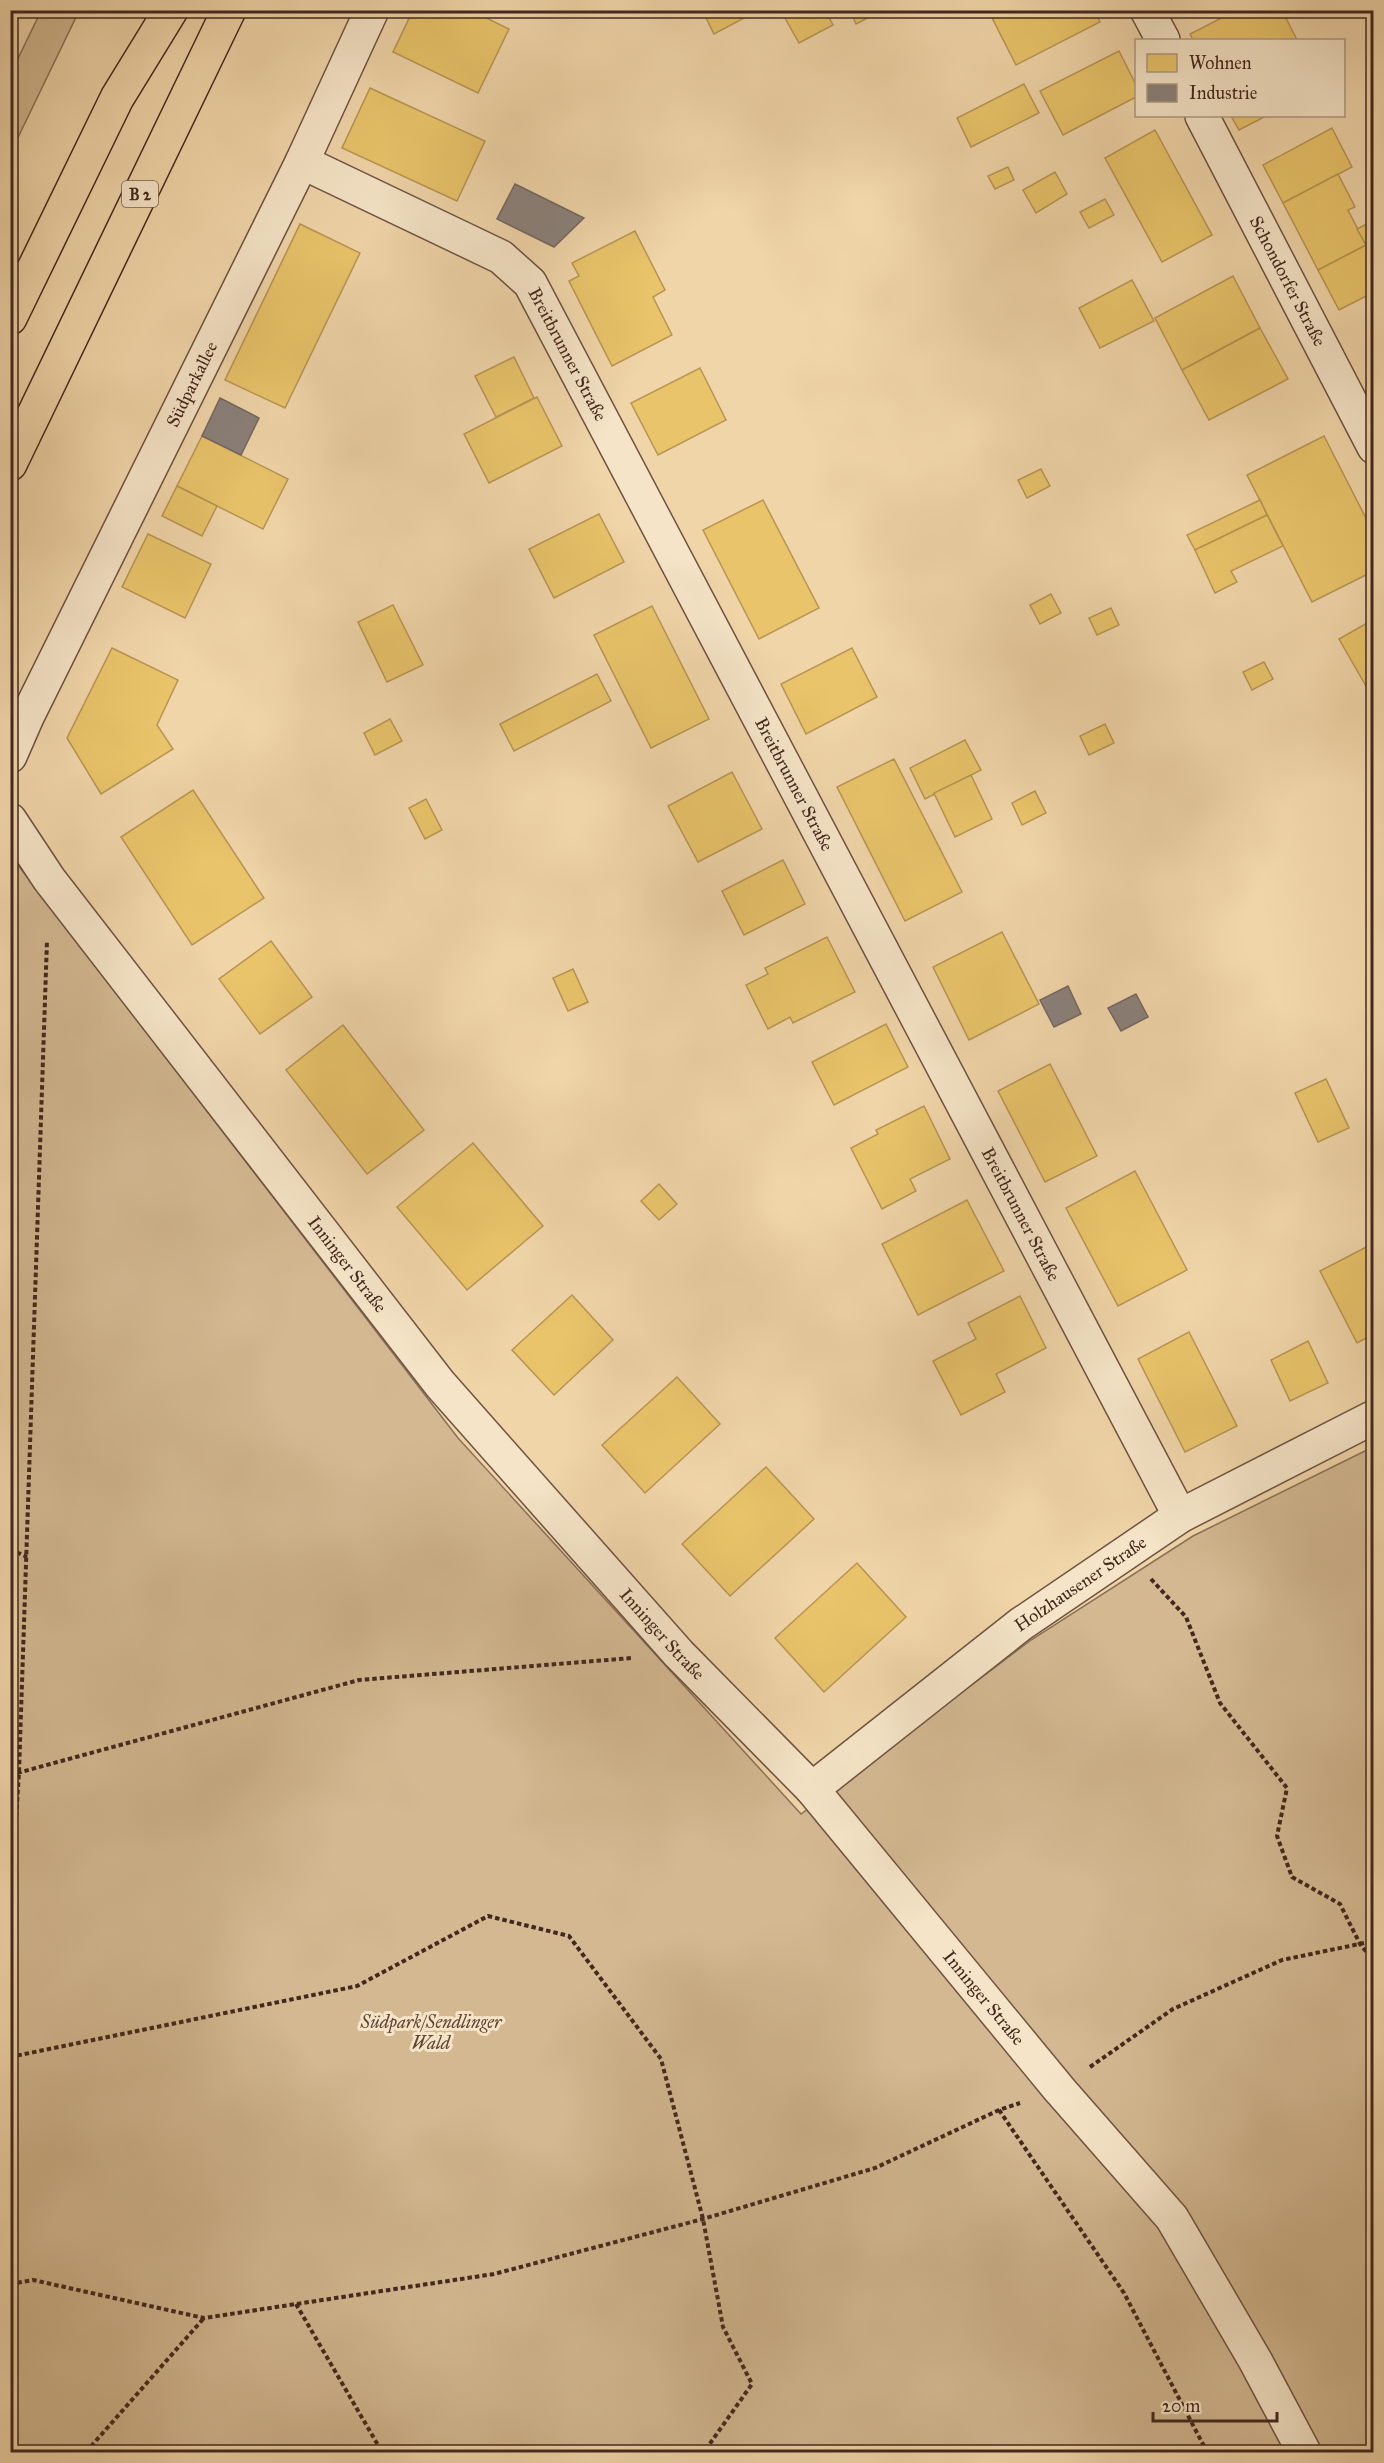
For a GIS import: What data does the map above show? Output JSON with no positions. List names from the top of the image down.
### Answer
{
  "streets": {
    "highway": ["B 2"],
    "street": [
      "Schondorfer Straße",
      "Breitbrunner Straße",
      "Südparkallee",
      "Inninger Straße",
      "Holzhausener Straße"
    ]
  },
  "crossings": [
    ["Breitbrunner Straße", "Südparkallee"],
    ["Breitbrunner Straße", "Holzhausener Straße"],
    ["Inninger Straße", "Holzhausener Straße"]
  ],
  "parks": ["Südpark/Sendlinger Wald"],
  "legend": ["Wohnen", "Industrie"],
  "scale_bar": "20 m"
}
